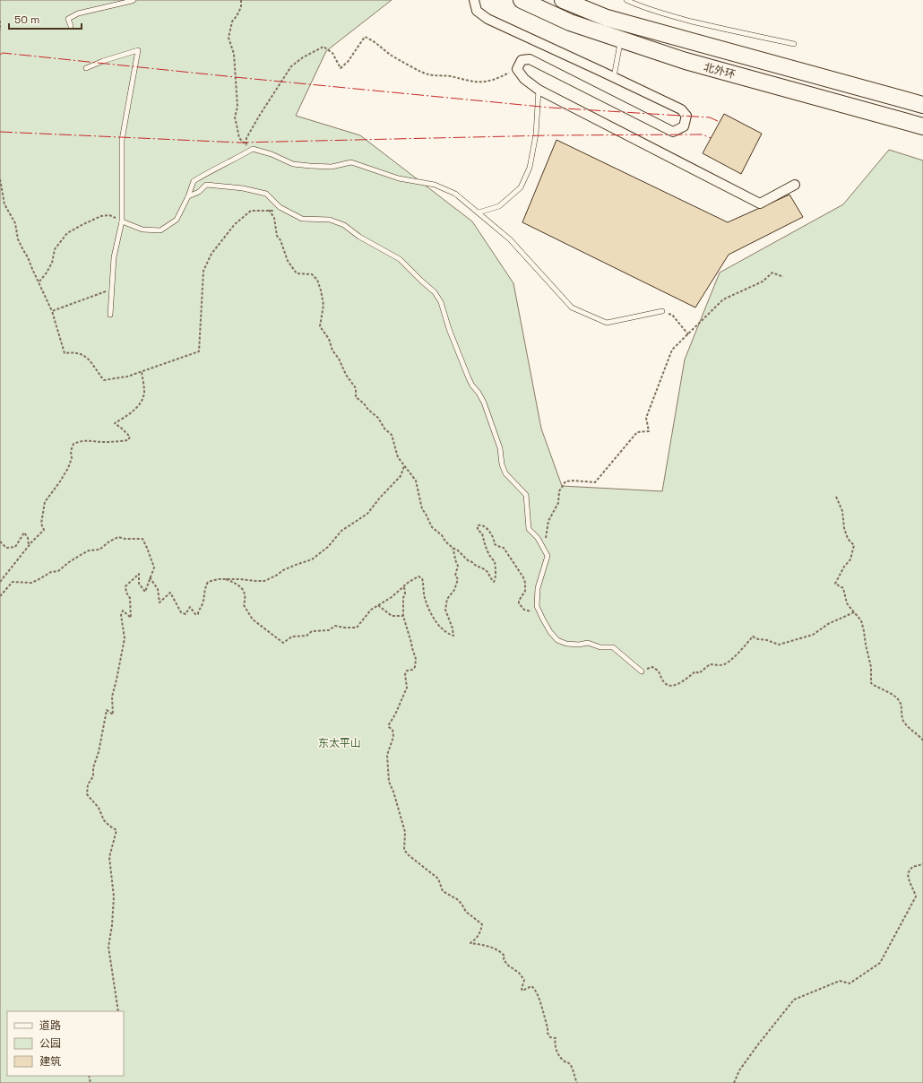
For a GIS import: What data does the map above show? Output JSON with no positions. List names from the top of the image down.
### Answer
{
  "streets": {
    "highway": ["北外环"]
  },
  "parks": ["东太平山"],
  "legend": ["道路", "公园", "建筑"],
  "scale_bar": "50 m"
}
